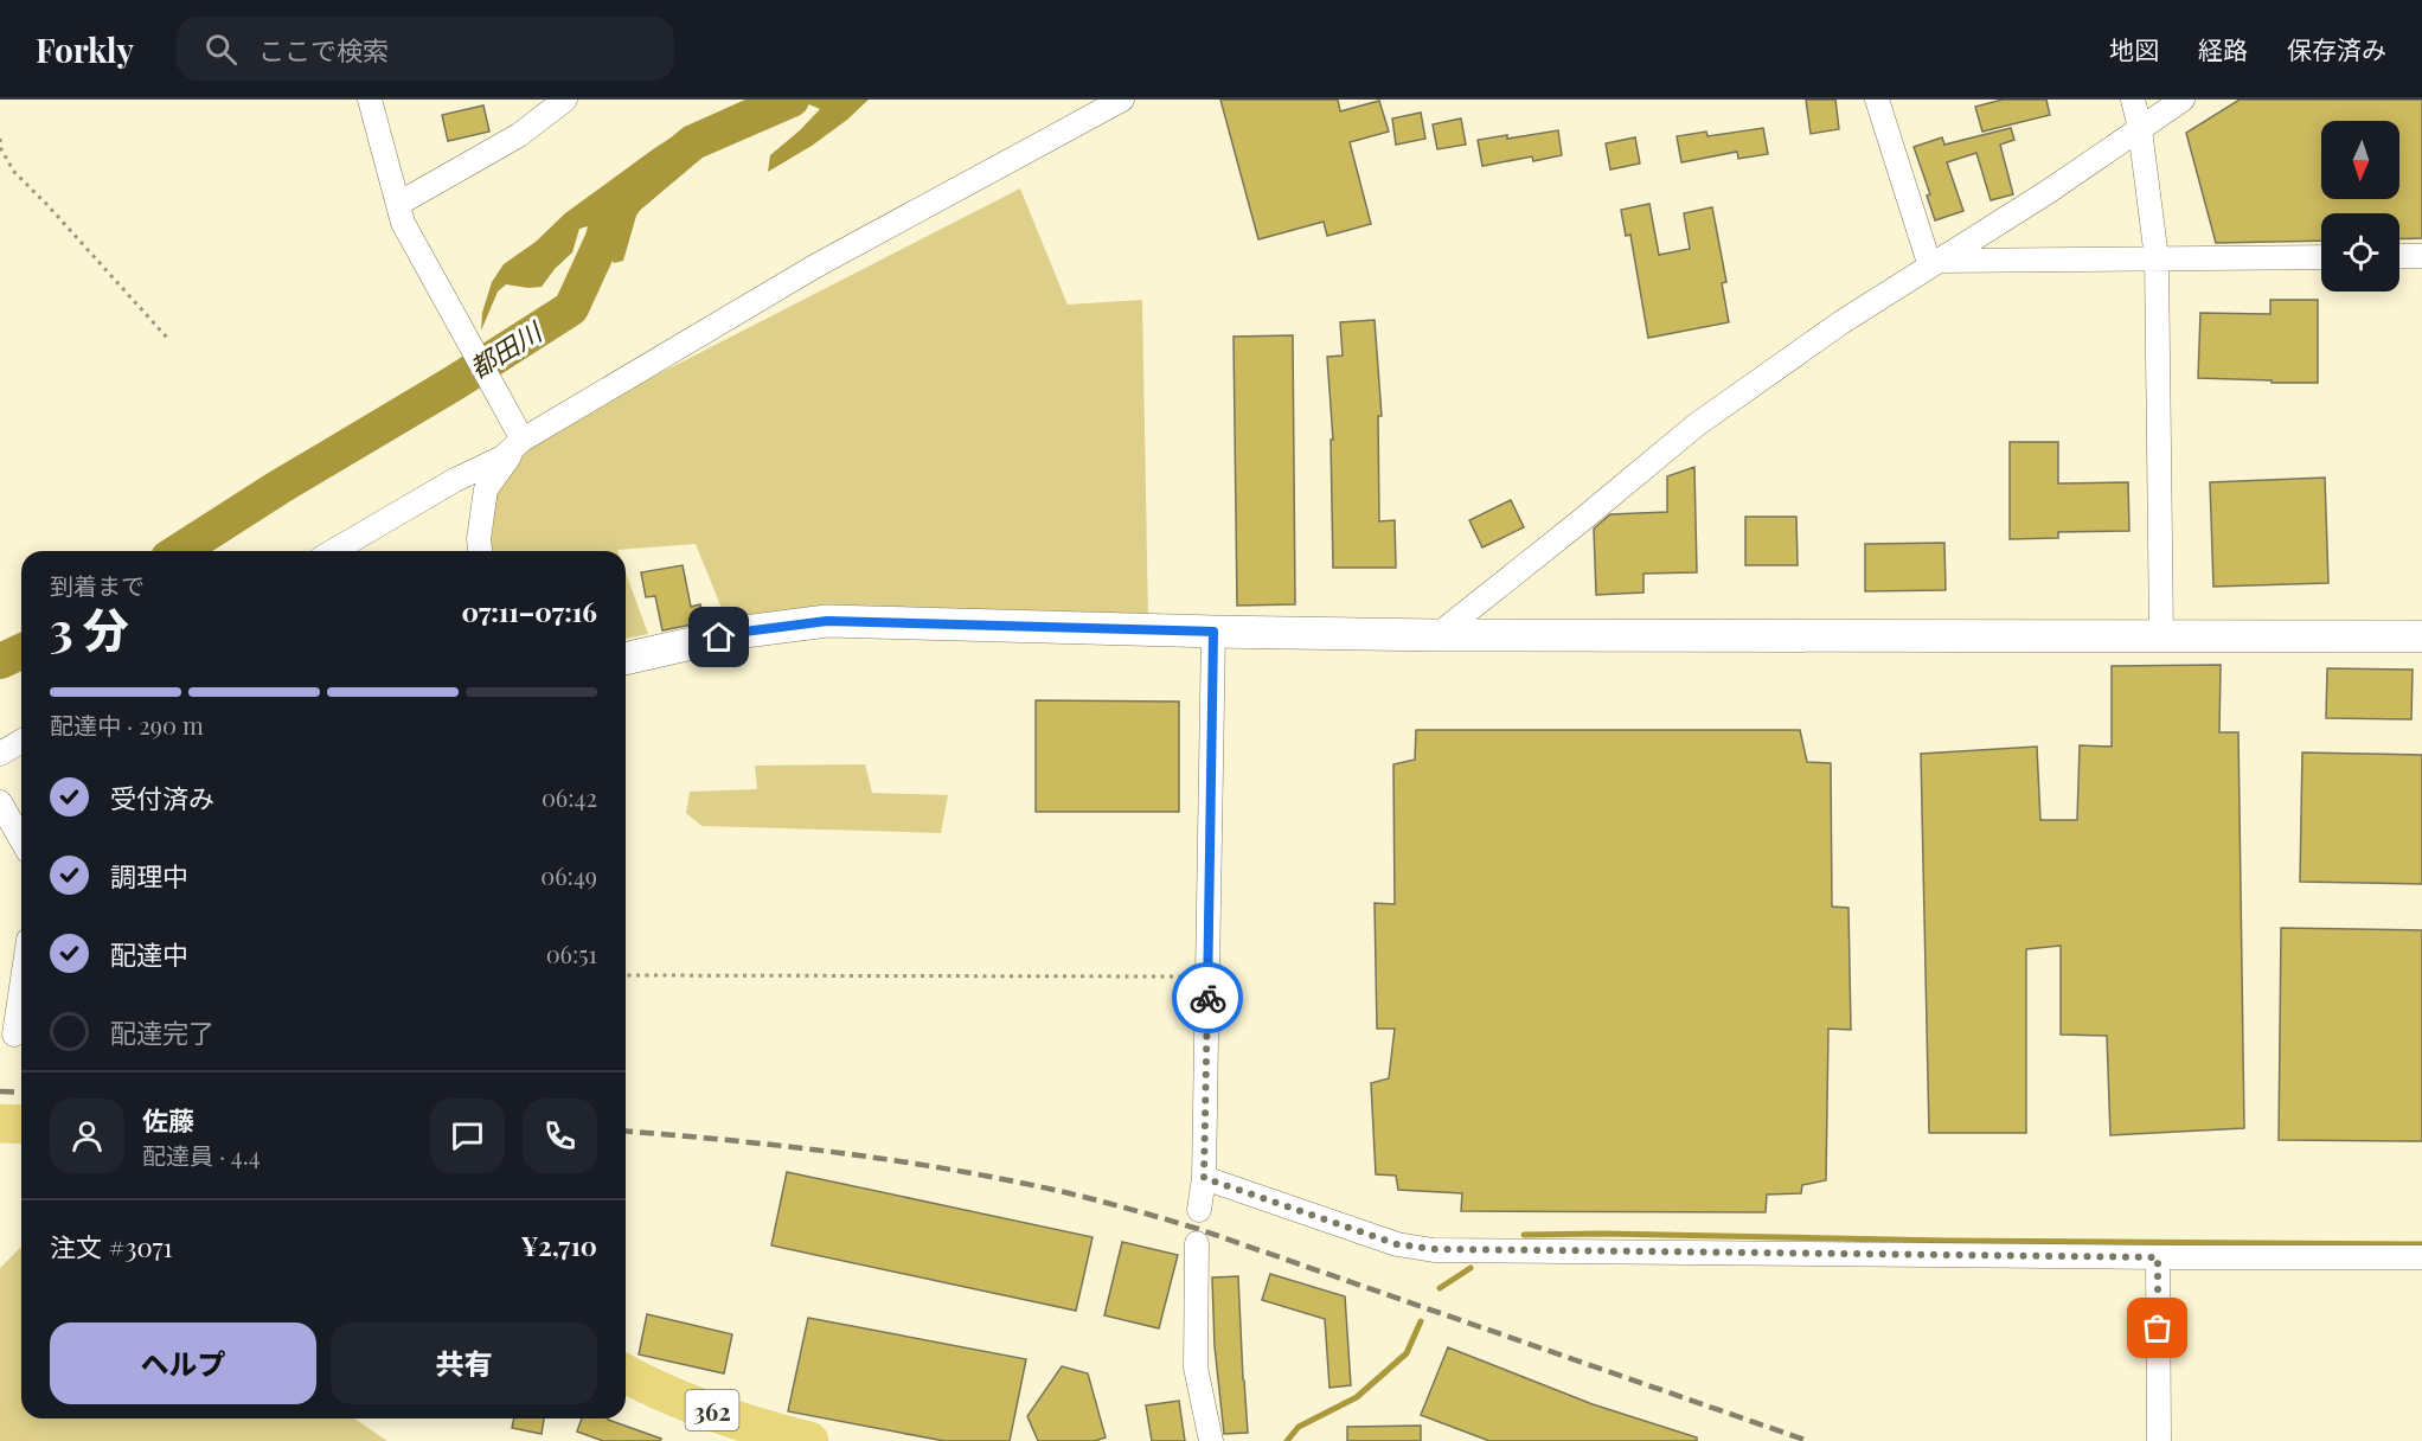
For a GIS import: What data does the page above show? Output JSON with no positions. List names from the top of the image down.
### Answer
{
  "streets": {
    "highway": ["362"]
  },
  "water": ["都田川"],
  "north": "bottom",
  "page": {
    "header": "Forkly",
    "search": "ここで検索",
    "nav": ["地図", "経路", "保存済み"],
    "heading": ["3 分", "到着まで", "07:11–07:16"],
    "panel": [
      "佐藤",
      "配達員 · 4.4",
      "注文 #3071",
      "¥2,710"
    ],
    "bar": "配達中 · 290 m",
    "list": [
      ["受付済み", "06:42"],
      ["調理中", "06:49"],
      ["配達中", "06:51"],
      "配達完了"
    ],
    "buttons": ["ヘルプ", "共有"]
  }
}
